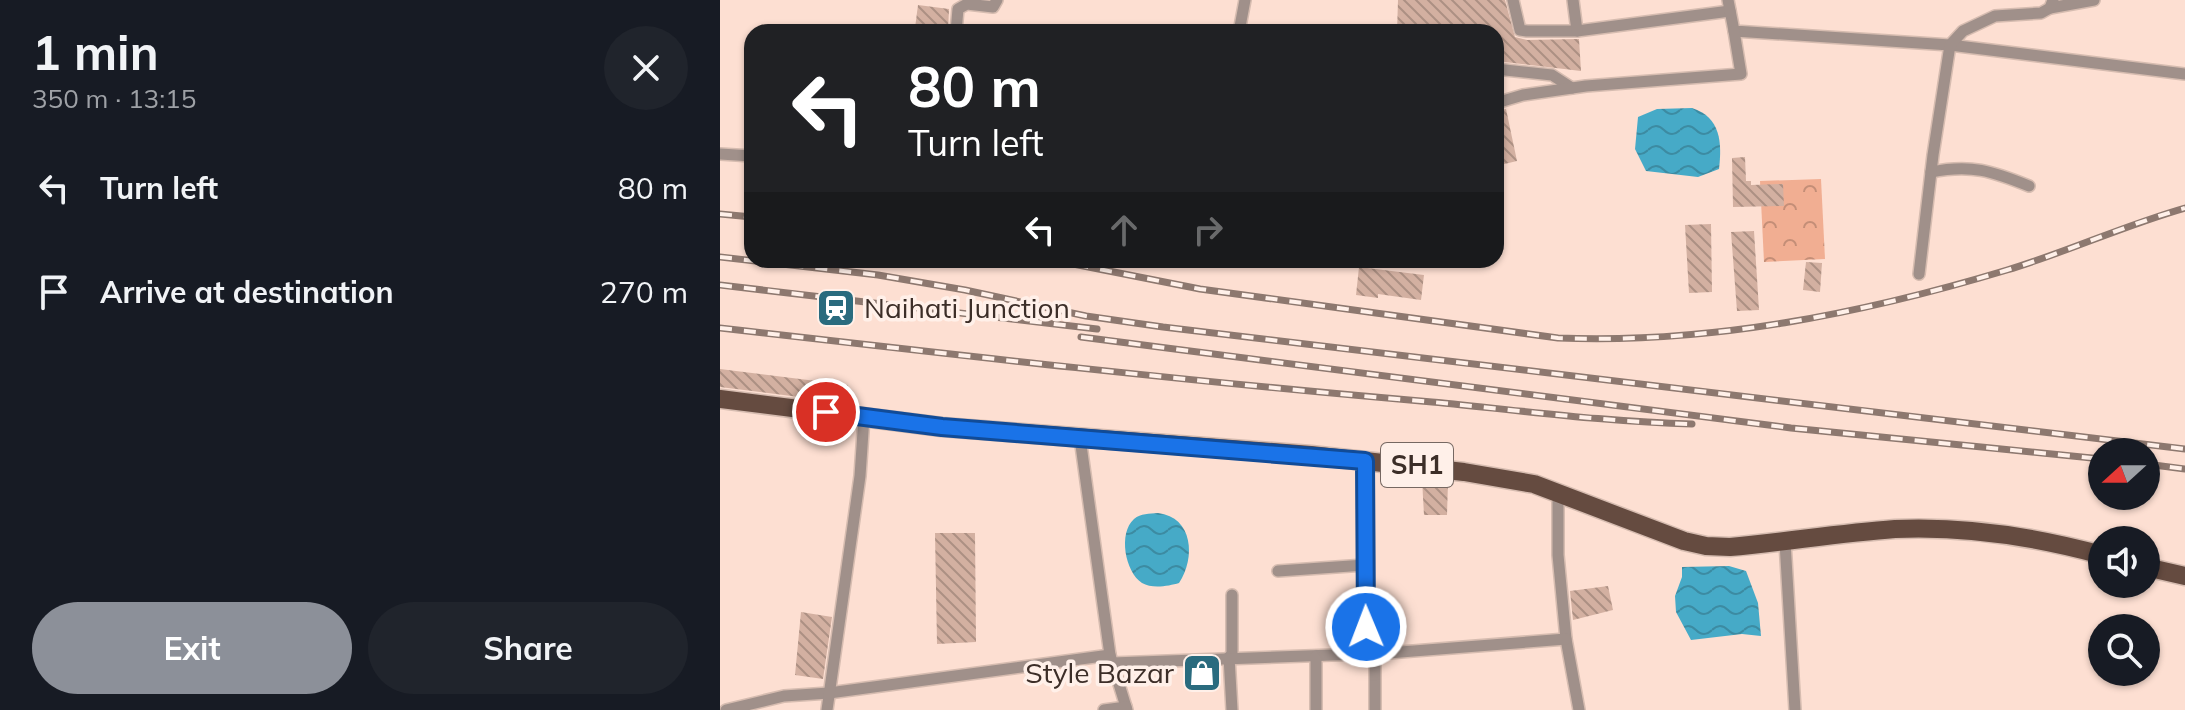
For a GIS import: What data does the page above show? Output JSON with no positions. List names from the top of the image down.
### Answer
{
  "streets": {
    "main road": ["SH1"]
  },
  "places": {
    "station": ["Naihati Junction"],
    "shop": ["Style Bazar"]
  },
  "north": "left",
  "page": {
    "heading": ["1 min", "350 m · 13:15"],
    "turn": ["80 m", "Turn left"],
    "list": [
      {
        "name": "Turn left",
        "value": "80 m"
      },
      {
        "name": "Arrive at destination",
        "value": "270 m"
      }
    ],
    "buttons": ["Exit", "Share"]
  }
}
